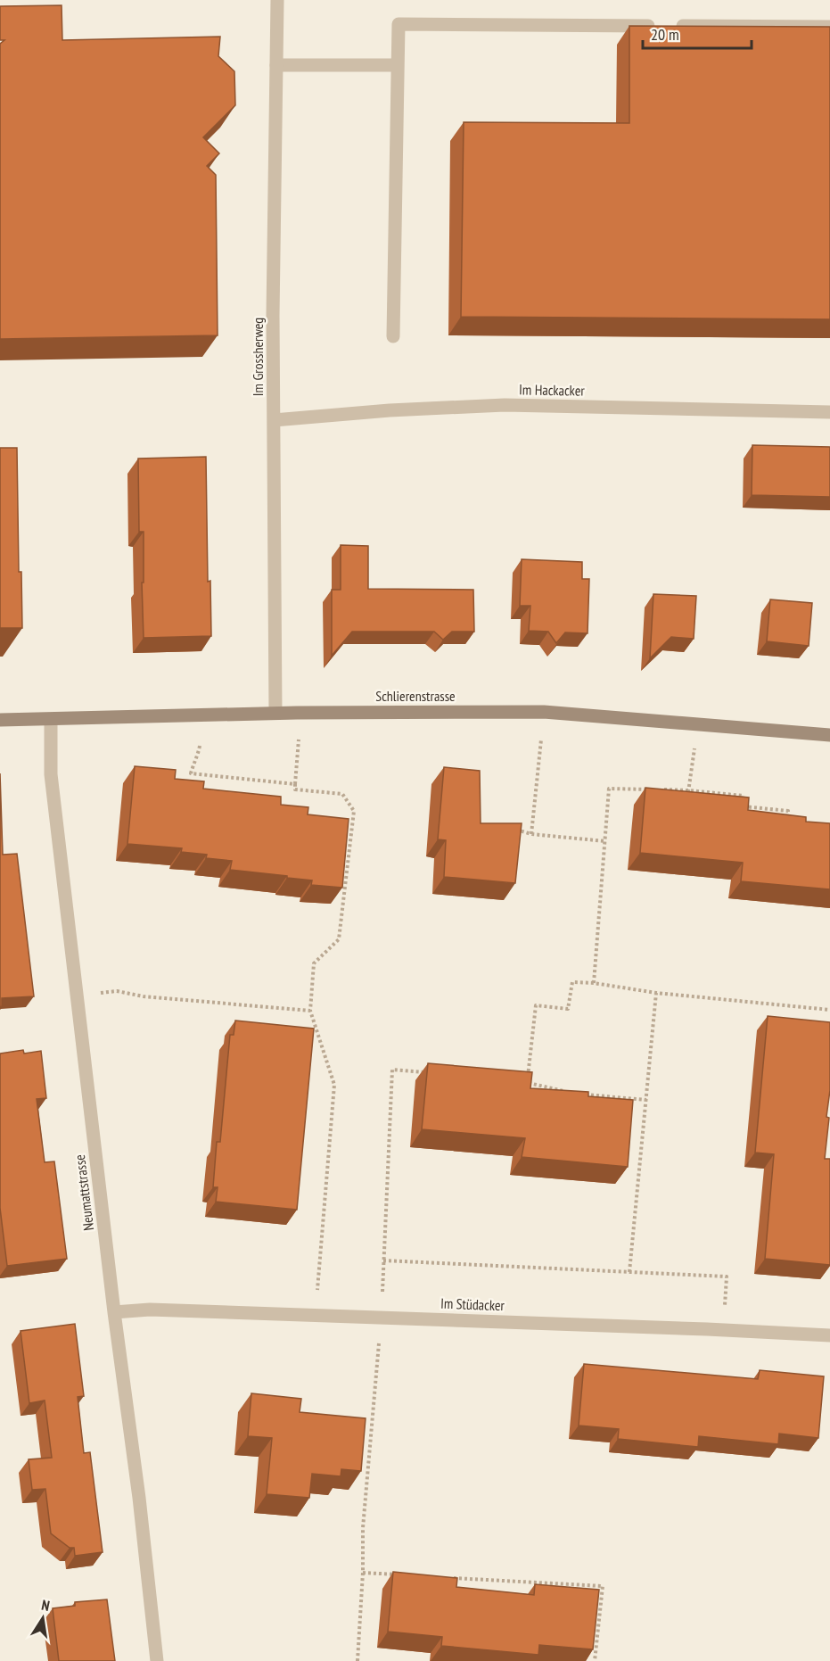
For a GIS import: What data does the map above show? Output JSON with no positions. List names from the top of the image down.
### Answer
{
  "streets": {
    "street": [
      "Im Grossherweg",
      "Im Hackacker",
      "Schlierenstrasse",
      "Neumattstrasse",
      "Im Stüdacker"
    ]
  },
  "crossings": [
    ["Im Grossherweg", "Im Hackacker"],
    ["Im Grossherweg", "Schlierenstrasse"],
    ["Schlierenstrasse", "Neumattstrasse"],
    ["Neumattstrasse", "Im Stüdacker"]
  ],
  "scale_bar": "20 m",
  "north": "top"
}
